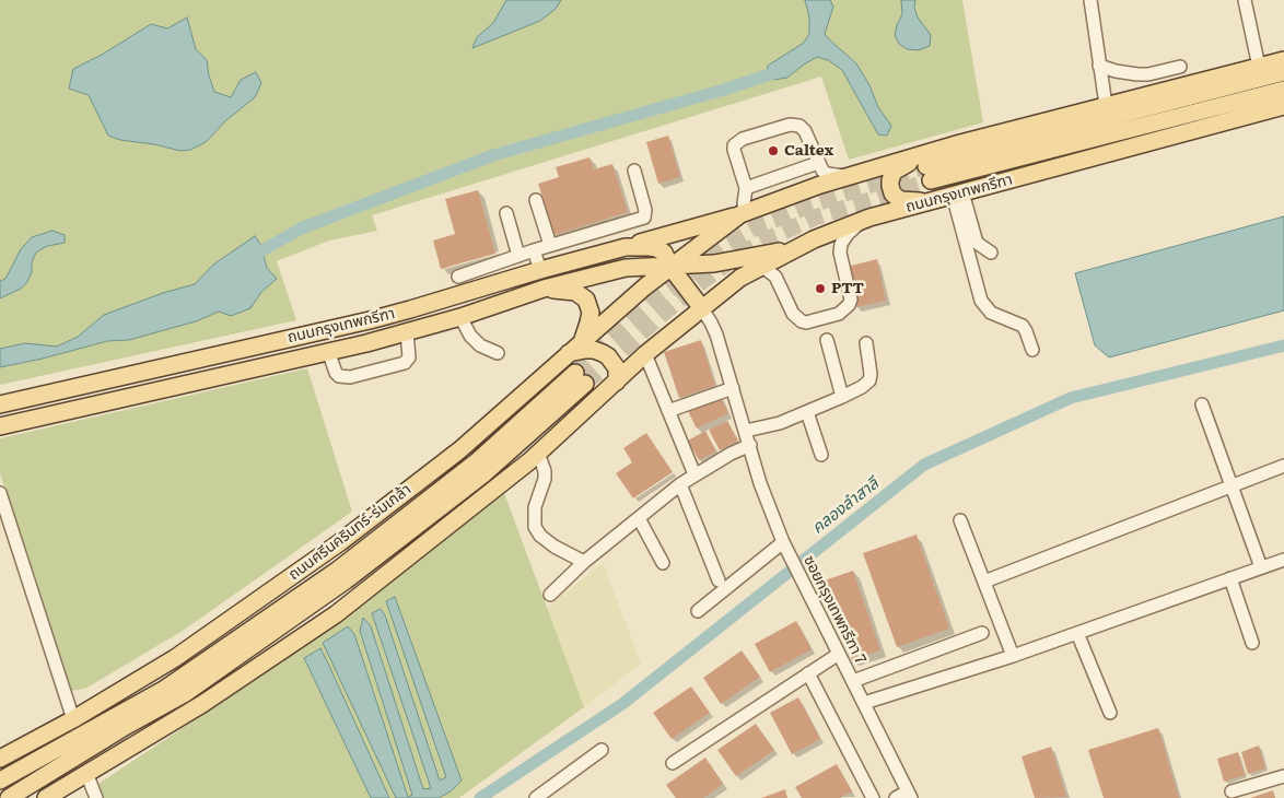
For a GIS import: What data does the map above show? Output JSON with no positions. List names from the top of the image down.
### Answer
{
  "streets": {
    "main road": ["ถนนกรุงเทพกรีฑา", "ถนนศรีนครินทร์-ร่มเกล้า"],
    "street": ["ซอยกรุงเทพกรีฑา 7"]
  },
  "crossings": [
    ["ถนนกรุงเทพกรีฑา", "ถนนศรีนครินทร์-ร่มเกล้า"],
    ["ถนนกรุงเทพกรีฑา", "ซอยกรุงเทพกรีฑา 7"]
  ],
  "water": ["คลองลำสาลี"],
  "places": ["Caltex", "PTT"]
}
